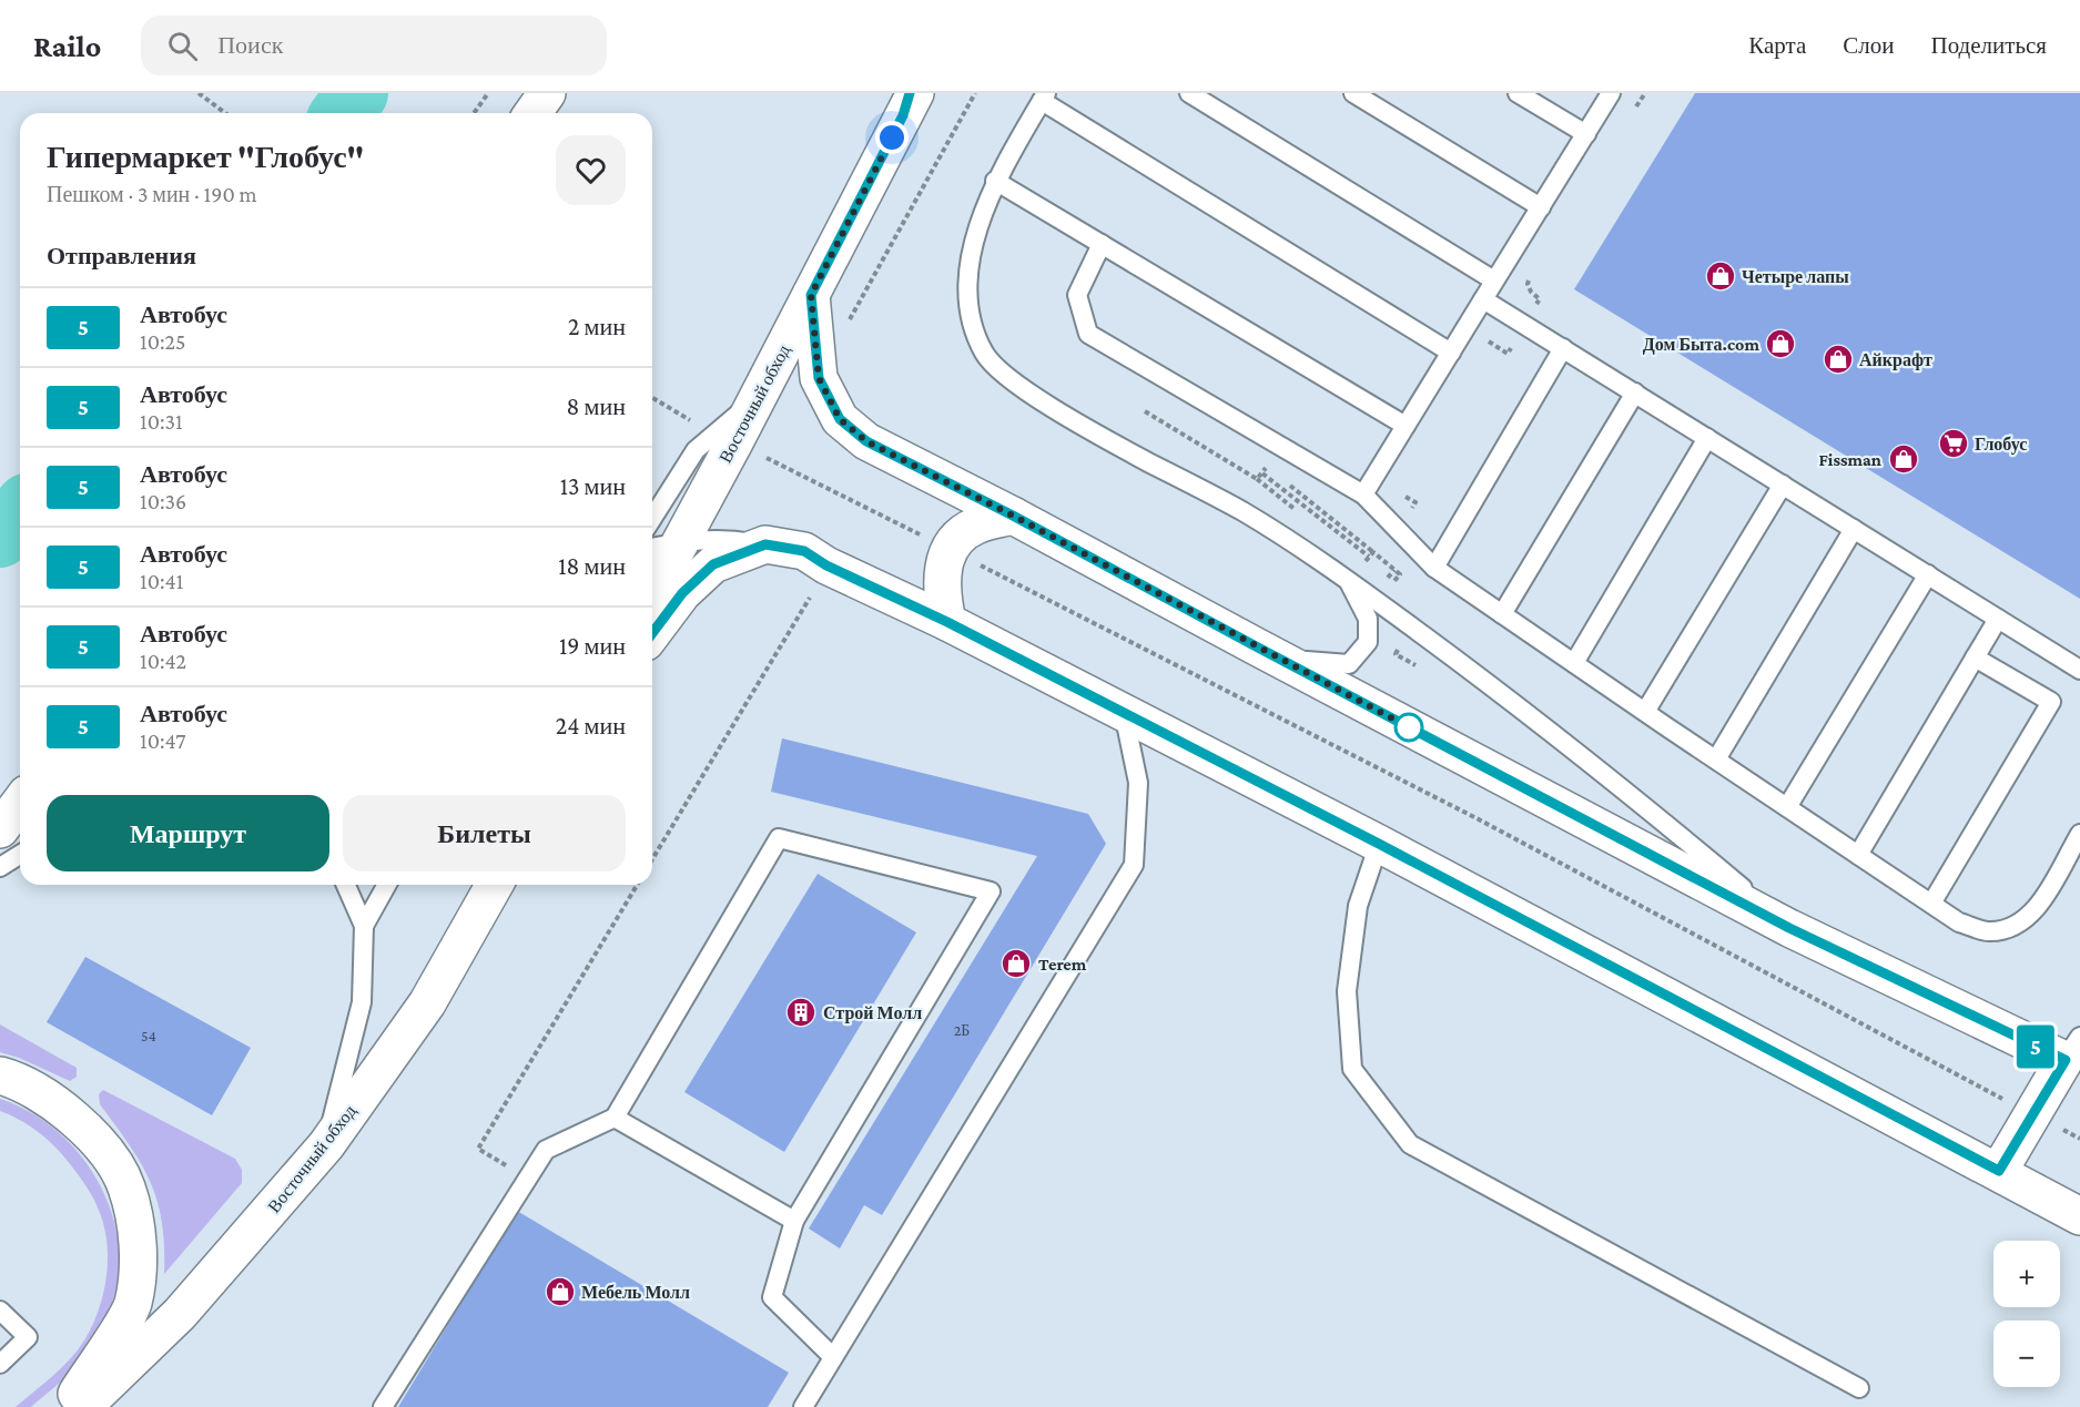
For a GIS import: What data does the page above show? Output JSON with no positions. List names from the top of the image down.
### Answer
{
  "streets": {
    "street": ["Восточный обход"]
  },
  "places": {
    "shop": [
      "Четыре лапы",
      "Дом Быта.com",
      "Айкрафт",
      "Fissman",
      "Terem",
      "Мебель Молл"
    ],
    "supermarket": ["Глобус"],
    "building": ["Строй Молл"]
  },
  "lines": ["bus line 5"],
  "house_numbers": ["2Б", "54"],
  "page": {
    "header": "Railo",
    "search": "Поиск",
    "nav": ["Карта", "Слои", "Поделиться"],
    "on_map": "5",
    "heading": [
      ["Гипермаркет \"Глобус\"", "Пешком · 3 мин · 190 m"],
      "Отправления"
    ],
    "list": [
      {
        "mark": "5",
        "name": "Автобус",
        "note": "10:25",
        "value": "2 мин"
      },
      {
        "mark": "5",
        "name": "Автобус",
        "note": "10:31",
        "value": "8 мин"
      },
      {
        "mark": "5",
        "name": "Автобус",
        "note": "10:36",
        "value": "13 мин"
      },
      {
        "mark": "5",
        "name": "Автобус",
        "note": "10:41",
        "value": "18 мин"
      },
      {
        "mark": "5",
        "name": "Автобус",
        "note": "10:42",
        "value": "19 мин"
      },
      {
        "mark": "5",
        "name": "Автобус",
        "note": "10:47",
        "value": "24 мин"
      }
    ],
    "buttons": ["Маршрут", "Билеты"],
    "map_buttons": ["+", "−"]
  }
}
